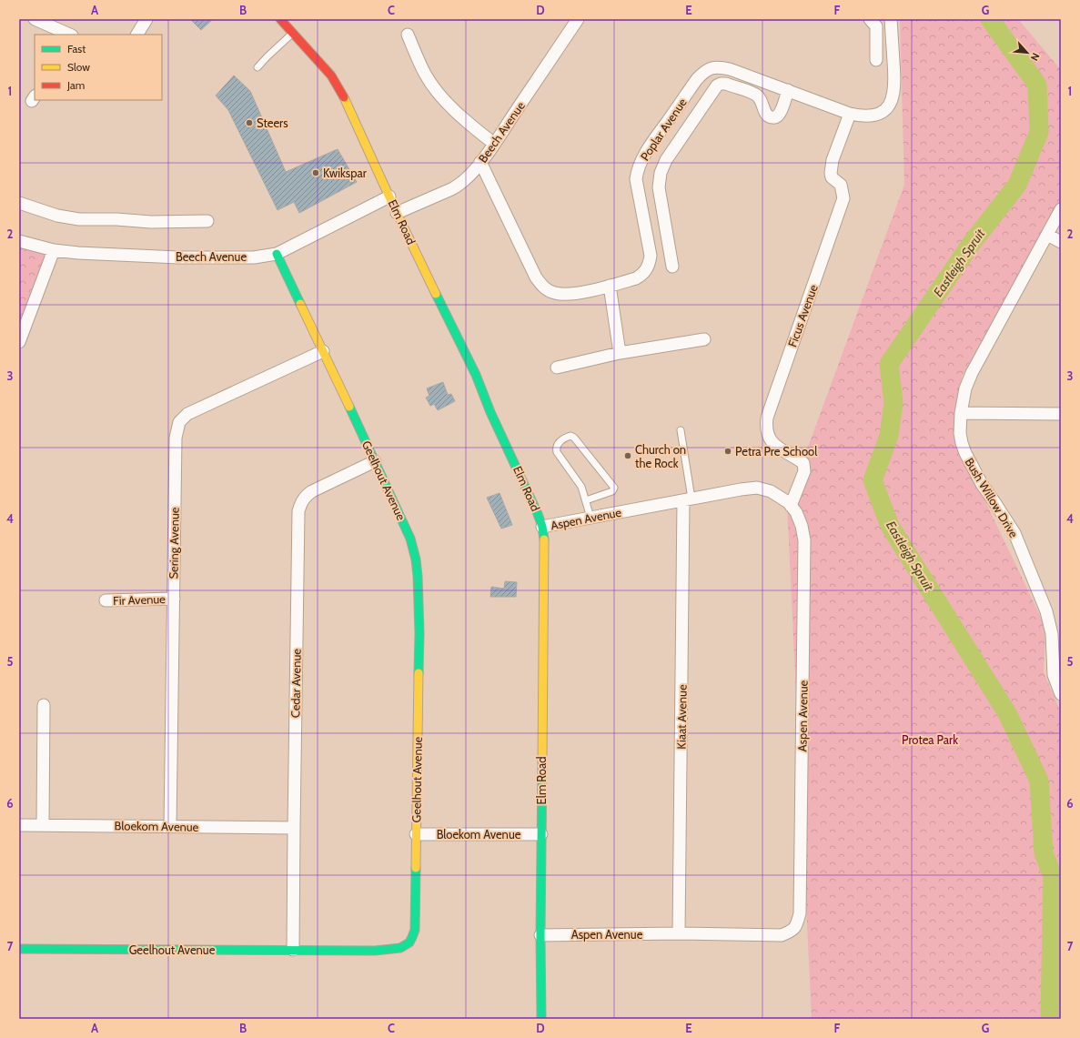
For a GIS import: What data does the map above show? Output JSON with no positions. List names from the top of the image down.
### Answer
{
  "streets": {
    "street": [
      "Poplar Avenue",
      "Beech Avenue",
      "Elm Road",
      "Ficus Avenue",
      "Geelhout Avenue",
      "Bush Willow Drive",
      "Aspen Avenue",
      "Sering Avenue",
      "Fir Avenue",
      "Cedar Avenue",
      "Kiaat Avenue",
      "Bloekom Avenue"
    ]
  },
  "crossings": [
    ["Poplar Avenue", "Beech Avenue"],
    ["Poplar Avenue", "Ficus Avenue"],
    ["Beech Avenue", "Elm Road"],
    ["Beech Avenue", "Geelhout Avenue"],
    ["Elm Road", "Aspen Avenue"],
    ["Elm Road", "Bloekom Avenue"],
    ["Ficus Avenue", "Aspen Avenue"],
    ["Geelhout Avenue", "Sering Avenue"],
    ["Geelhout Avenue", "Cedar Avenue"],
    ["Geelhout Avenue", "Bloekom Avenue"],
    ["Aspen Avenue", "Kiaat Avenue"],
    ["Sering Avenue", "Fir Avenue"],
    ["Sering Avenue", "Bloekom Avenue"],
    ["Cedar Avenue", "Bloekom Avenue"]
  ],
  "water": ["Eastleigh Spruit"],
  "parks": ["Protea Park"],
  "places": [
    "Steers",
    "Kwikspar",
    "Petra Pre School",
    "Church on the Rock"
  ],
  "legend": ["Fast", "Slow", "Jam"],
  "north": "bottom right",
  "grid": {
    "columns": [
      "A",
      "B",
      "C",
      "D",
      "E",
      "F",
      "G"
    ],
    "rows": [
      "1",
      "2",
      "3",
      "4",
      "5",
      "6",
      "7"
    ]
  }
}
